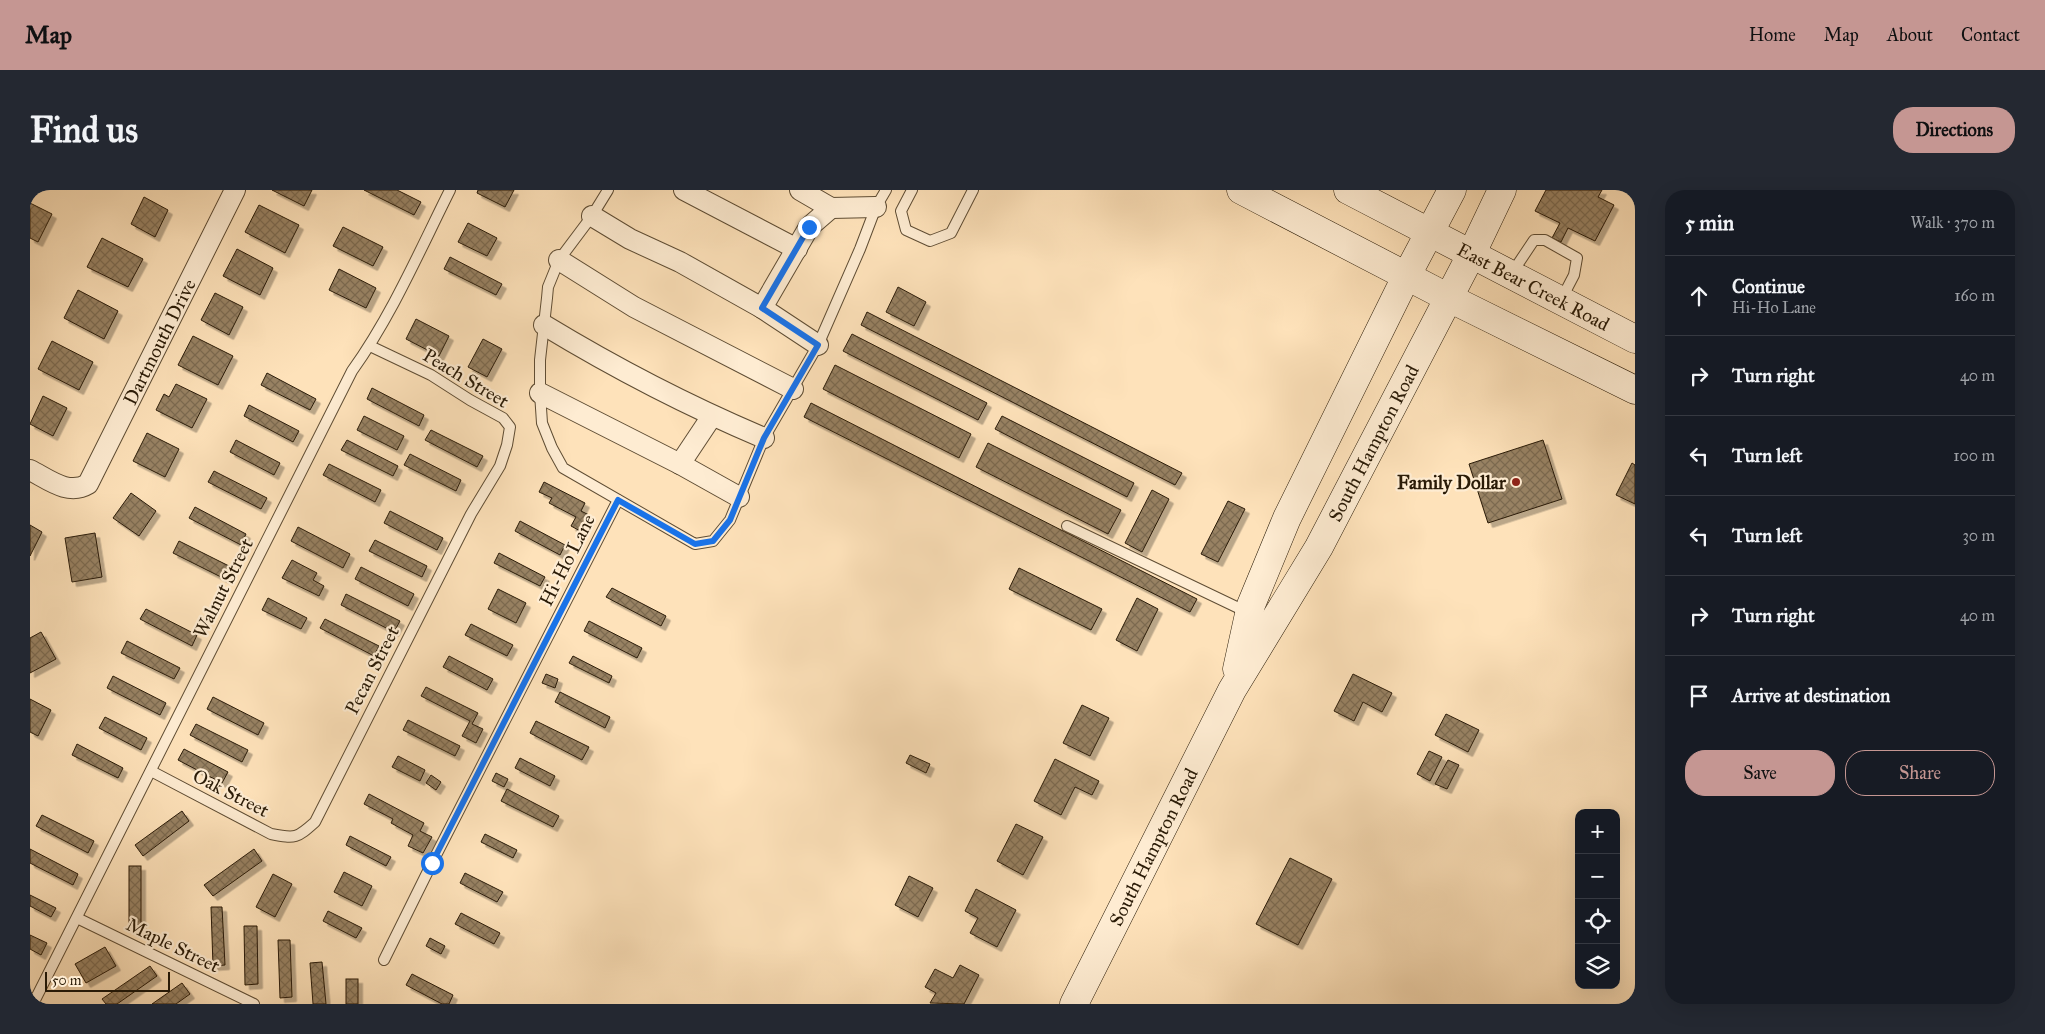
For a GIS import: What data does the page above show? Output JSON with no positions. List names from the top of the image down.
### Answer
{
  "streets": {
    "main road": ["East Bear Creek Road", "South Hampton Road"],
    "street": ["Dartmouth Drive"],
    "lane": [
      "Peach Street",
      "Hi-Ho Lane",
      "Walnut Street",
      "Pecan Street",
      "Oak Street",
      "Maple Street"
    ]
  },
  "crossings": [
    ["East Bear Creek Road", "South Hampton Road"],
    ["Peach Street", "Walnut Street"],
    ["Peach Street", "Pecan Street"],
    ["Walnut Street", "Oak Street"],
    ["Walnut Street", "Maple Street"],
    ["Pecan Street", "Oak Street"]
  ],
  "places": ["Family Dollar"],
  "scale_bar": "50 m",
  "page": {
    "header": "Map",
    "nav": [
      "Home",
      "Map",
      "About",
      "Contact"
    ],
    "buttons": [
      "Directions",
      ["Save", "Share"]
    ],
    "title": "Find us",
    "heading": ["5 min", "Walk · 370 m"],
    "list": [
      ["Continue", "Hi-Ho Lane", "160 m"],
      ["Turn right", "40 m"],
      ["Turn left", "100 m"],
      ["Turn left", "30 m"],
      ["Turn right", "40 m"],
      "Arrive at destination"
    ],
    "map_buttons": ["+", "−"],
    "scale": "50 m"
  }
}
